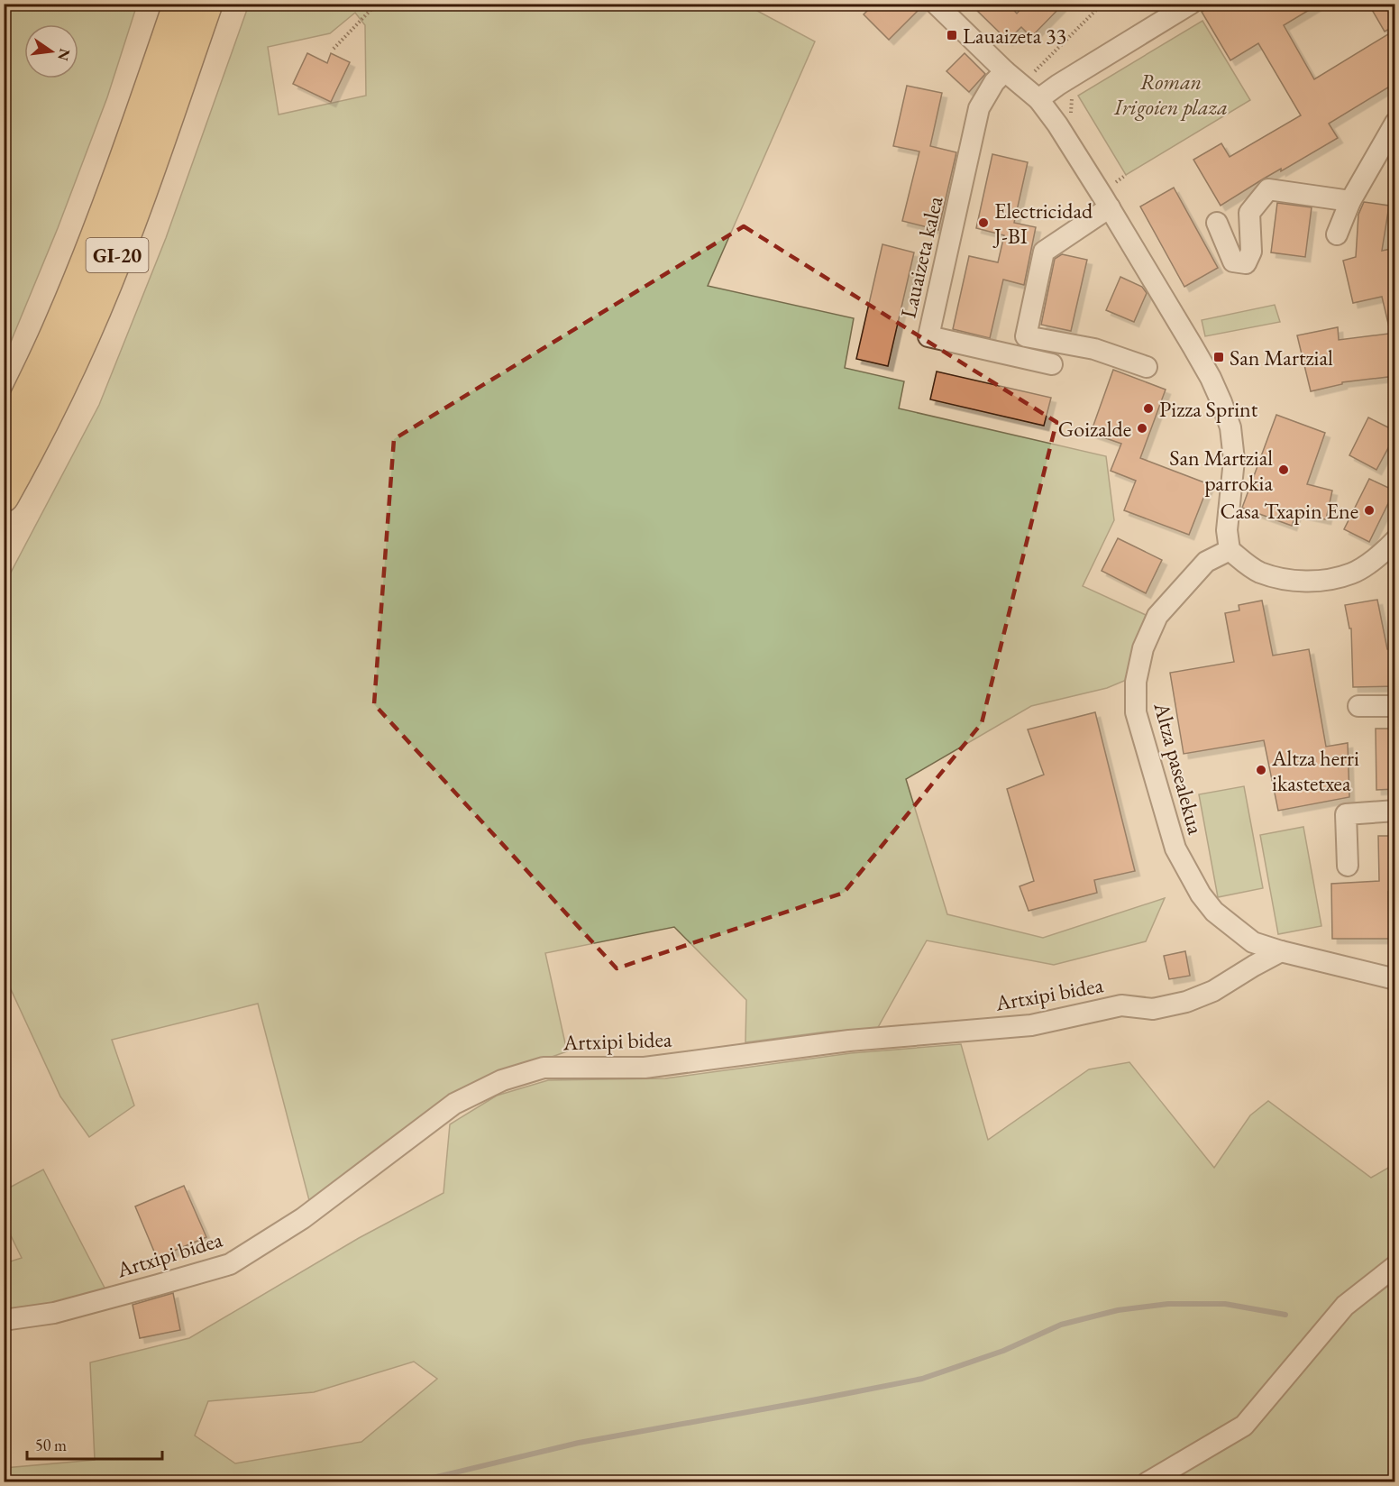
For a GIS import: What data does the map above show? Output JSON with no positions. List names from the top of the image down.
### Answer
{
  "streets": {
    "highway": ["GI-20"],
    "street": ["Lauaizeta kalea", "Altza pasealekua", "Artxipi bidea"]
  },
  "crossings": [
    ["Altza pasealekua", "Artxipi bidea"]
  ],
  "parks": ["Roman Irigoien plaza"],
  "places": {
    "transit": ["Lauaizeta 33", "San Martzial"],
    "other": [
      "Electricidad J-BI",
      "Pizza Sprint",
      "Goizalde",
      "San Martzial parrokia",
      "Casa Txapin Ene",
      "Altza herri ikastetxea"
    ]
  },
  "scale_bar": "50 m",
  "north": "right"
}
